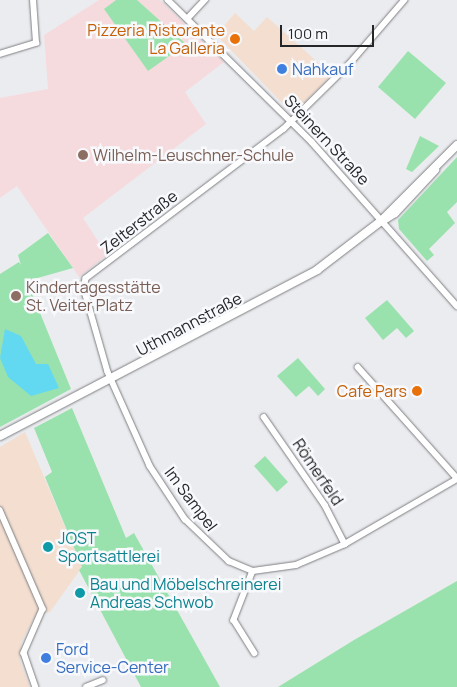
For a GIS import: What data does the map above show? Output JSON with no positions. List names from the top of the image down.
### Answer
{
  "streets": {
    "street": [
      "Steinern Straße",
      "Zelterstraße",
      "Uthmannstraße",
      "Römerfeld",
      "Im Sampel"
    ]
  },
  "crossings": [
    ["Steinern Straße", "Zelterstraße"],
    ["Steinern Straße", "Uthmannstraße"],
    ["Zelterstraße", "Uthmannstraße"],
    ["Zelterstraße", "Im Sampel"],
    ["Uthmannstraße", "Im Sampel"]
  ],
  "places": [
    "Pizzeria Ristorante La Galleria",
    "Nahkauf",
    "Wilhelm-Leuschner-Schule",
    "Kindertagesstätte St. Veiter Platz",
    "Cafe Pars",
    "JOST Sportsattlerei",
    "Bau und Möbelschreinerei Andreas Schwob",
    "Ford Service-Center"
  ],
  "scale_bar": "100 m"
}
